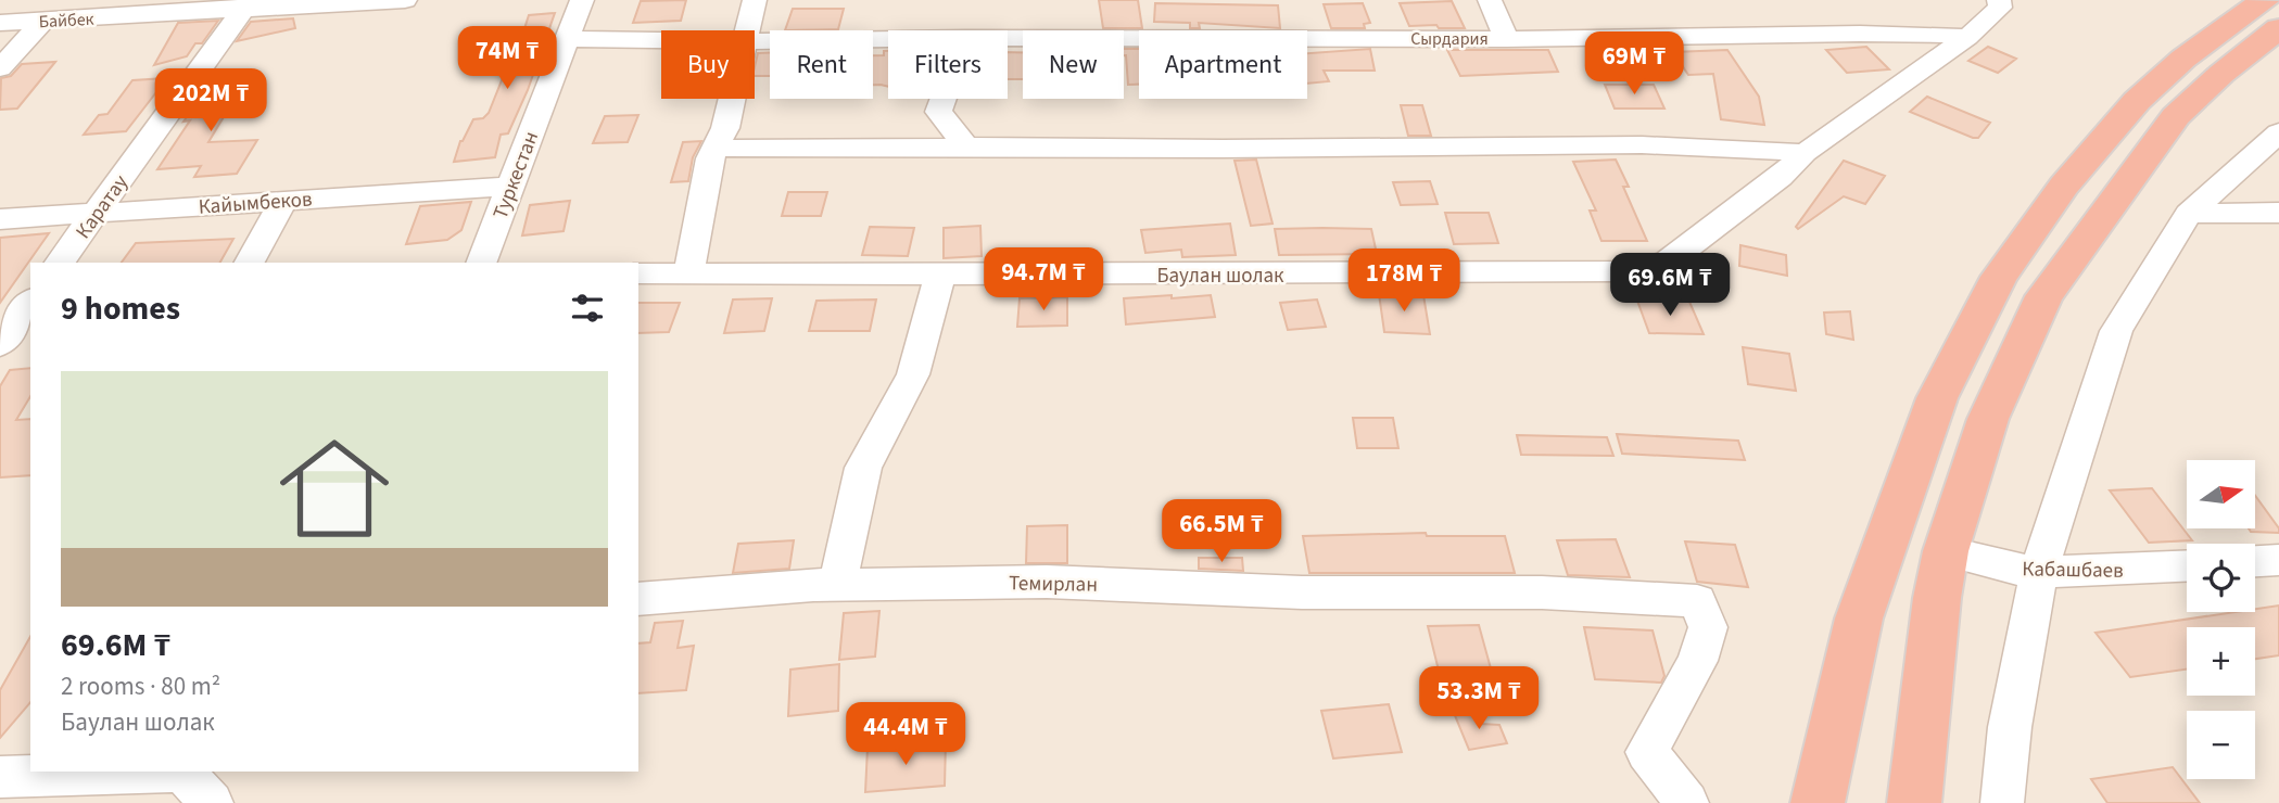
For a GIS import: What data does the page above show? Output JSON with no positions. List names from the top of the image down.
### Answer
{
  "streets": {
    "street": [
      "Байбек",
      "Сырдария",
      "Туркестан",
      "Кайымбеков",
      "Каратау",
      "Баулан шолак",
      "Кабашбаев",
      "Темирлан"
    ]
  },
  "crossings": [
    ["Байбек", "Каратау"],
    ["Сырдария", "Туркестан"],
    ["Туркестан", "Кайымбеков"],
    ["Кайымбеков", "Каратау"]
  ],
  "north": "right",
  "page": {
    "price": [
      "74M ₸",
      "69M ₸",
      "202M ₸",
      "94.7M ₸",
      "178M ₸",
      "69.6M ₸",
      "66.5M ₸",
      "53.3M ₸",
      "44.4M ₸"
    ],
    "chip": [
      "Buy",
      "Rent",
      "Filters",
      "New",
      "Apartment"
    ],
    "heading": "9 homes",
    "list": [
      {
        "name": "69.6M ₸",
        "note": "2 rooms · 80 m² · Баулан шолак"
      }
    ],
    "map_buttons": ["+", "−"]
  }
}
